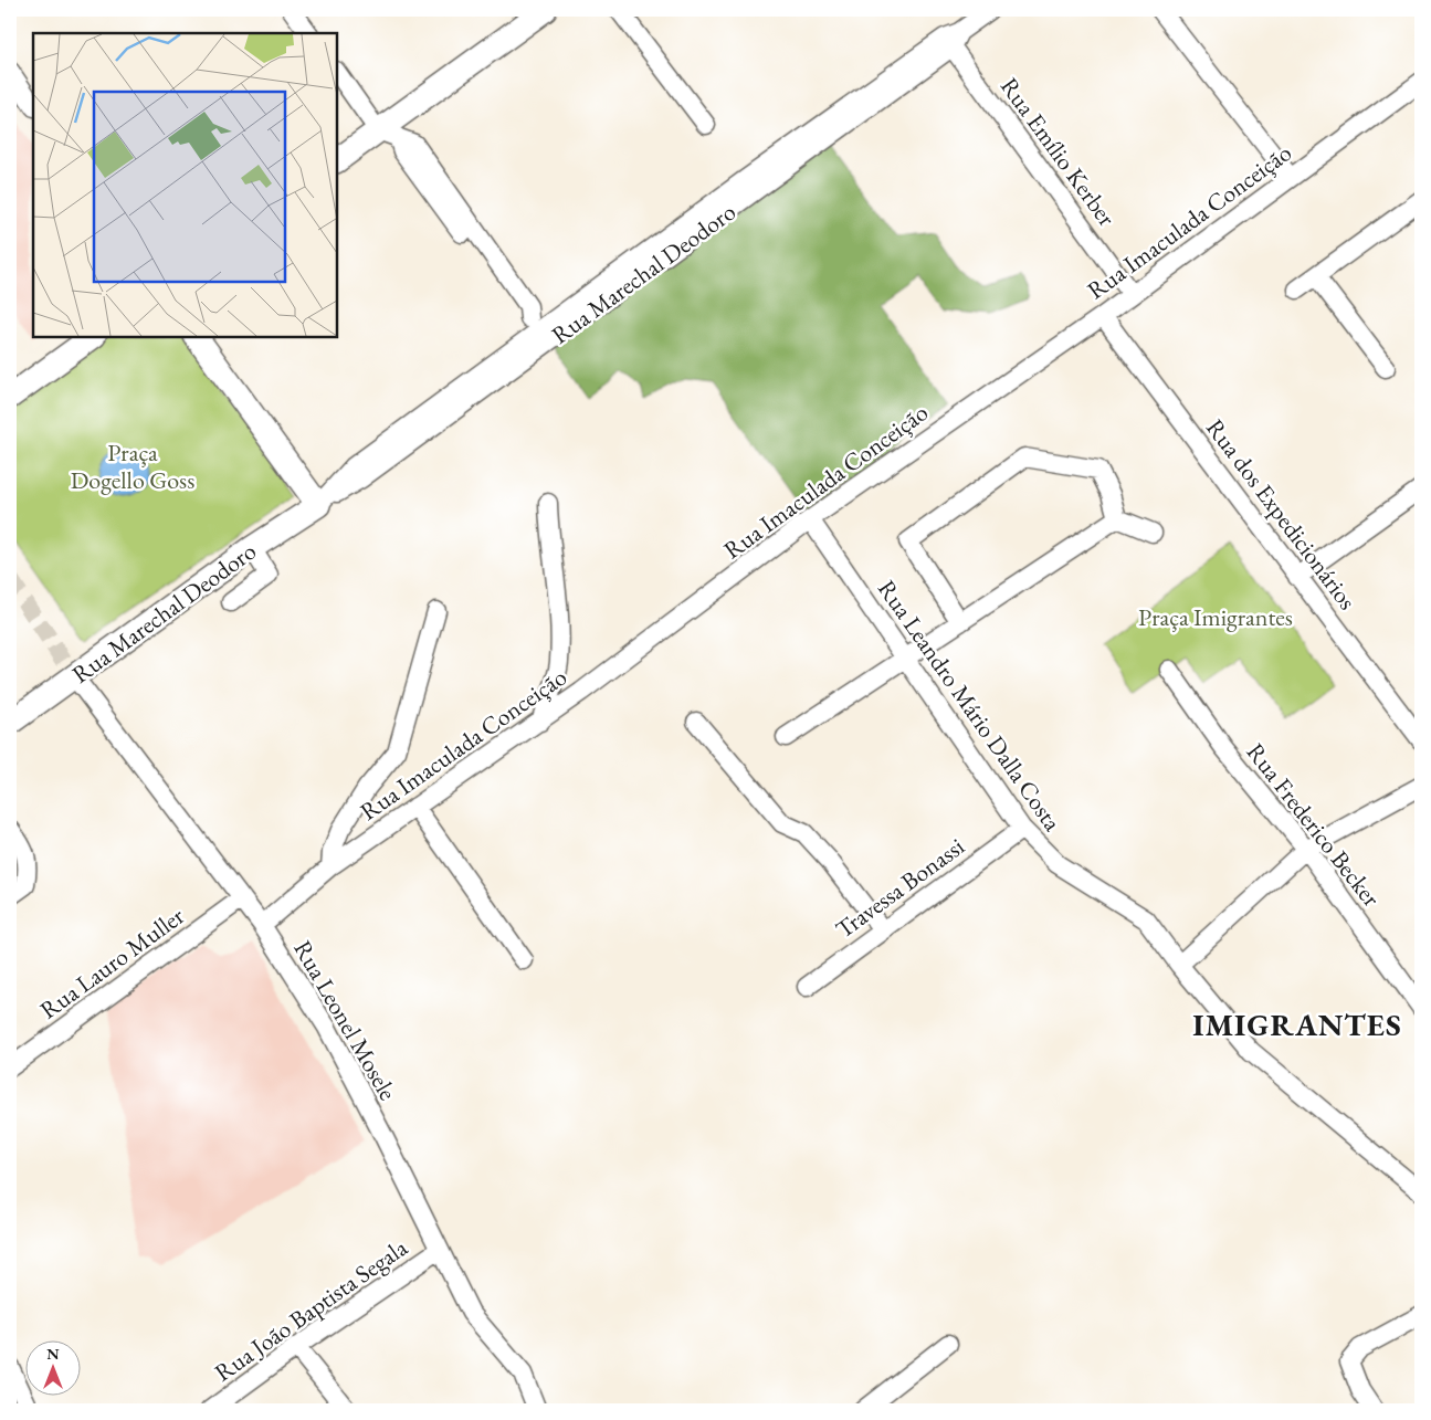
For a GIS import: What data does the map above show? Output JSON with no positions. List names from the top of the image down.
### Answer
{
  "streets": {
    "main road": ["Rua Marechal Deodoro"],
    "street": [
      "Rua Emílio Kerber",
      "Rua Imaculada Conceição",
      "Rua dos Expedicionários",
      "Rua Leandro Mário Dalla Costa",
      "Rua Frederico Becker",
      "Travessa Bonassi",
      "Rua Lauro Muller",
      "Rua Leonel Mosele",
      "Rua João Baptista Segala"
    ]
  },
  "crossings": [
    ["Rua Emílio Kerber", "Rua Imaculada Conceição"],
    ["Rua Emílio Kerber", "Rua Marechal Deodoro"],
    ["Rua Imaculada Conceição", "Rua dos Expedicionários"],
    ["Rua Imaculada Conceição", "Rua Leandro Mário Dalla Costa"],
    ["Rua Imaculada Conceição", "Rua Leonel Mosele"],
    ["Rua Marechal Deodoro", "Rua Leonel Mosele"],
    ["Rua Leandro Mário Dalla Costa", "Travessa Bonassi"],
    ["Rua Lauro Muller", "Rua Leonel Mosele"],
    ["Rua Leonel Mosele", "Rua João Baptista Segala"]
  ],
  "districts": ["IMIGRANTES"],
  "parks": ["Praça Dogello Goss", "Praça Imigrantes"],
  "north": "top"
}
